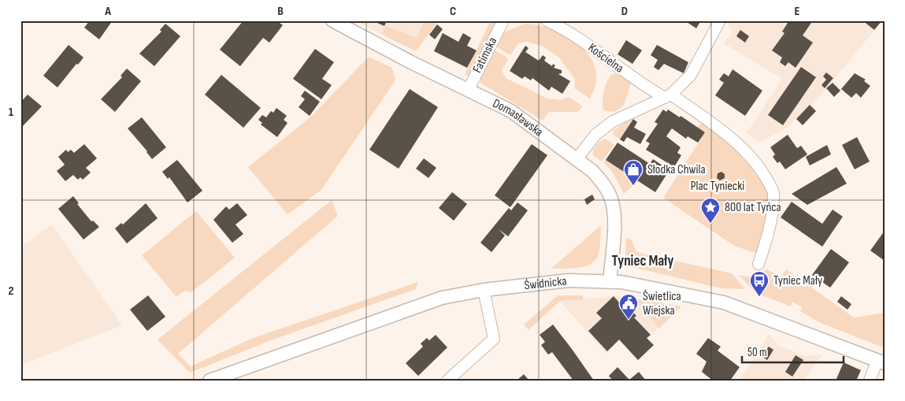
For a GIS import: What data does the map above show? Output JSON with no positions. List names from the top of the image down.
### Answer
{
  "streets": {
    "street": [
      "Fatimska",
      "Kościelna",
      "Domasławska",
      "Świdnicka"
    ]
  },
  "crossings": [
    ["Fatimska", "Domasławska"],
    ["Domasławska", "Świdnicka"]
  ],
  "districts": ["Tyniec Mały"],
  "parks": ["Plac Tyniecki"],
  "places": {
    "shop": ["Słodka Chwila"],
    "place": ["800 lat Tyńca"],
    "bus stop": ["Tyniec Mały"],
    "public building": ["Świetlica Wiejska"]
  },
  "scale_bar": "50 m",
  "grid": {
    "columns": [
      "A",
      "B",
      "C",
      "D",
      "E"
    ],
    "rows": ["1", "2"]
  }
}
